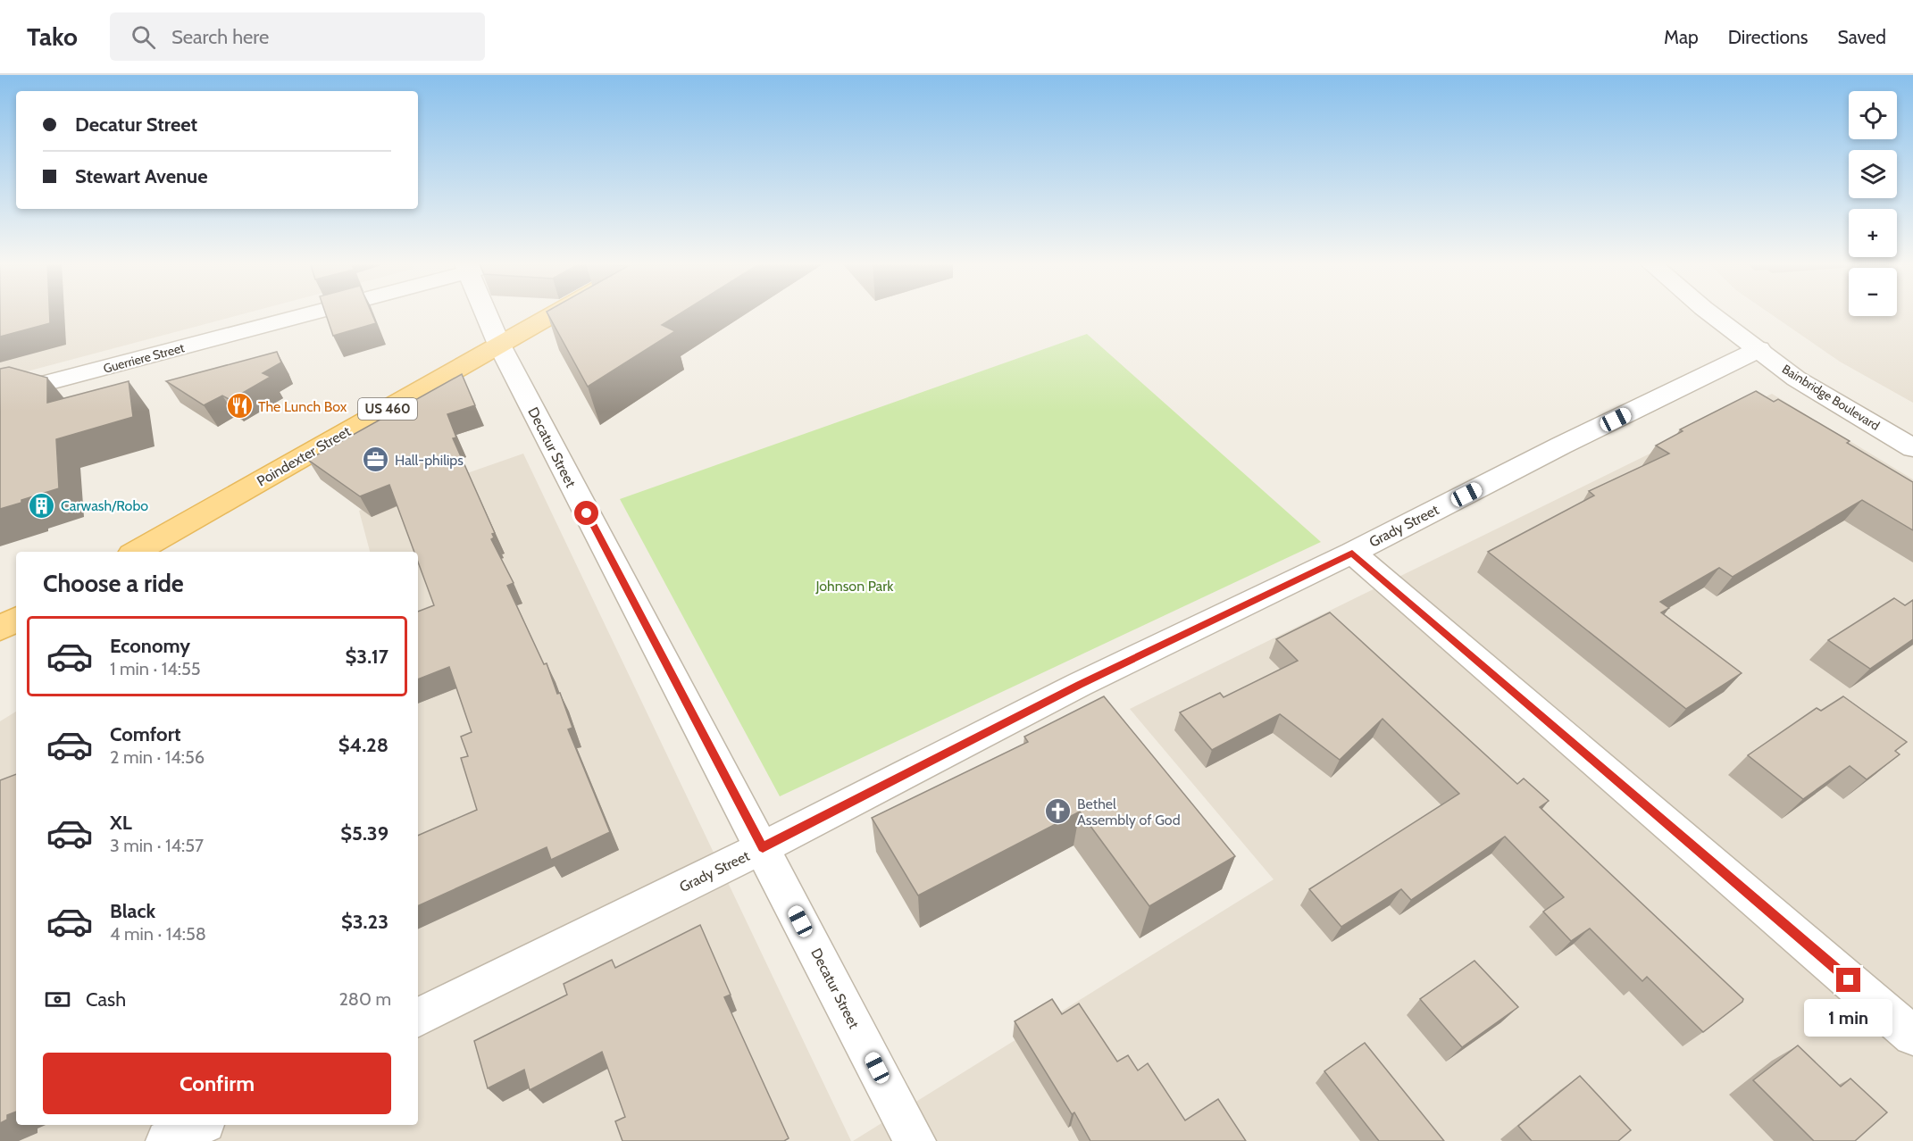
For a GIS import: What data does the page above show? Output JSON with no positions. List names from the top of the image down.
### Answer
{
  "streets": {
    "main road": ["US 460", "Poindexter Street"],
    "street": [
      "Guerriere Street",
      "Bainbridge Boulevard",
      "Decatur Street",
      "Grady Street"
    ]
  },
  "crossings": [
    ["Bainbridge Boulevard", "Grady Street"],
    ["Decatur Street", "Poindexter Street"],
    ["Decatur Street", "Grady Street"]
  ],
  "parks": ["Johnson Park"],
  "places": {
    "restaurant": ["The Lunch Box"],
    "office": ["Hall-philips"],
    "building": ["Carwash/Robo"],
    "church": ["Bethel Assembly of God"]
  },
  "page": {
    "header": "Tako",
    "search": "Search here",
    "nav": ["Map", "Directions", "Saved"],
    "map_buttons": ["+", "−"],
    "banner": ["Decatur Street", "Stewart Avenue"],
    "heading": "Choose a ride",
    "list": [
      {
        "name": "Economy",
        "note": "1 min · 14:55",
        "value": "$3.17"
      },
      {
        "name": "Comfort",
        "note": "2 min · 14:56",
        "value": "$4.28"
      },
      {
        "name": "XL",
        "note": "3 min · 14:57",
        "value": "$5.39"
      },
      {
        "name": "Black",
        "note": "4 min · 14:58",
        "value": "$3.23"
      }
    ],
    "pay": ["Cash", "280 m"],
    "bubble": "1 min",
    "buttons": "Confirm"
  }
}
